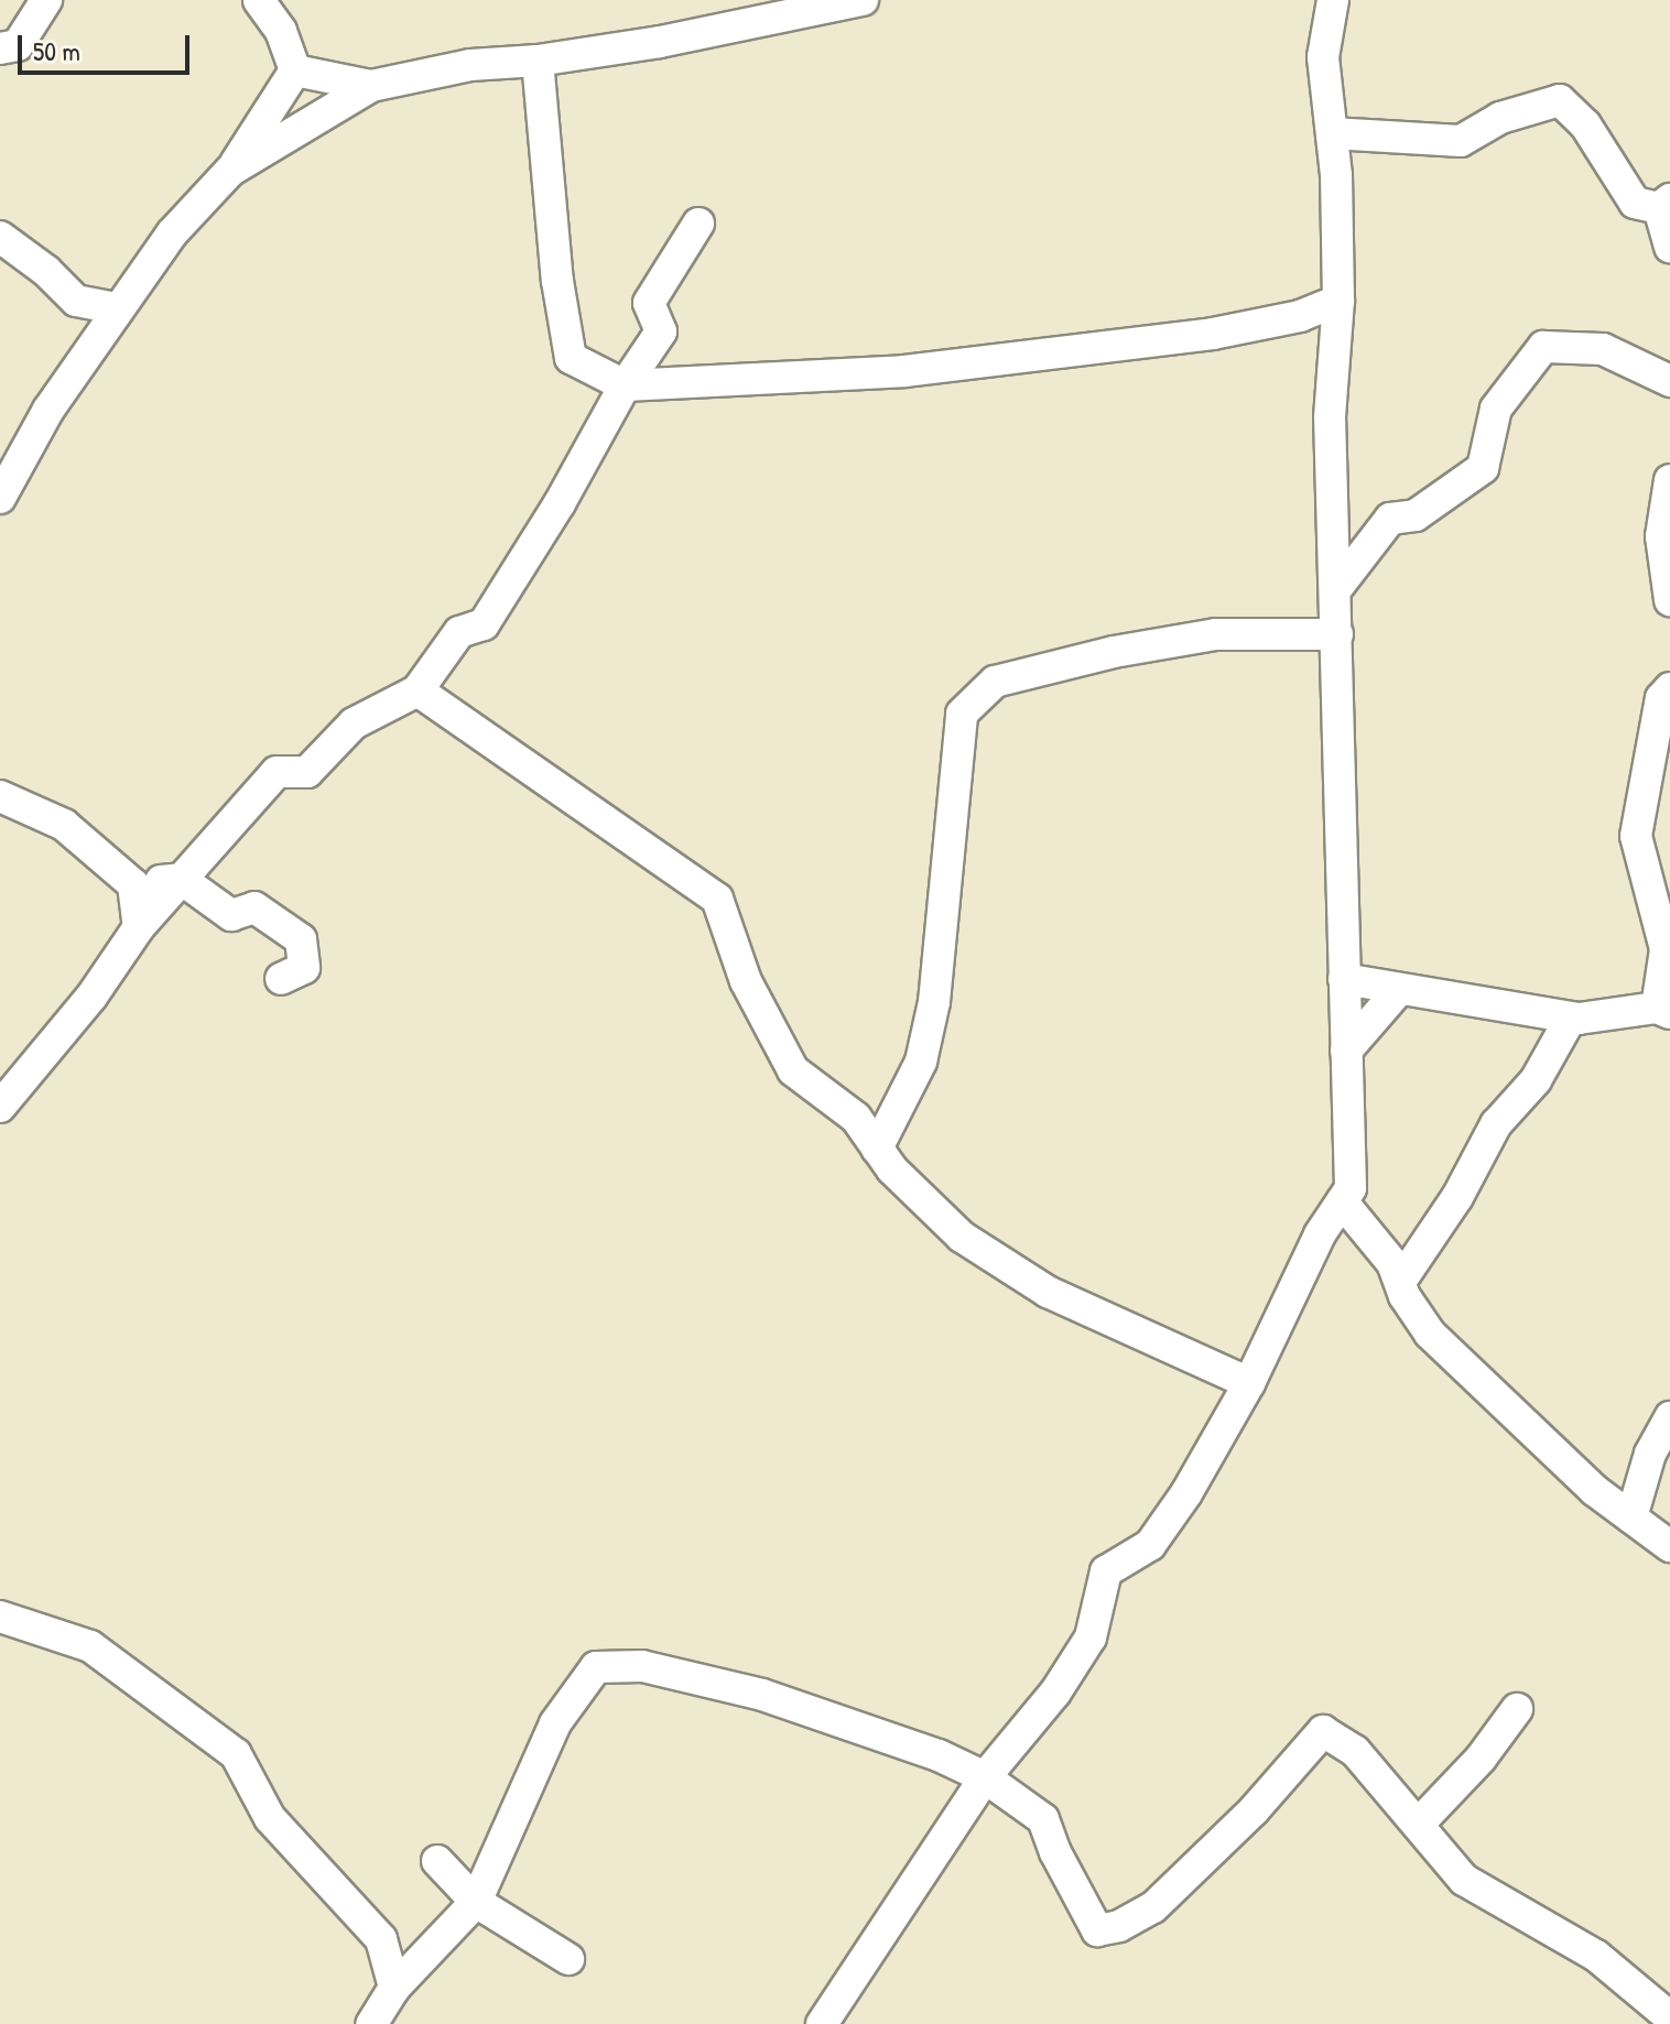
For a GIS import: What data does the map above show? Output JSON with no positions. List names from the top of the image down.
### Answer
{
  "scale_bar": "50 m"
}
